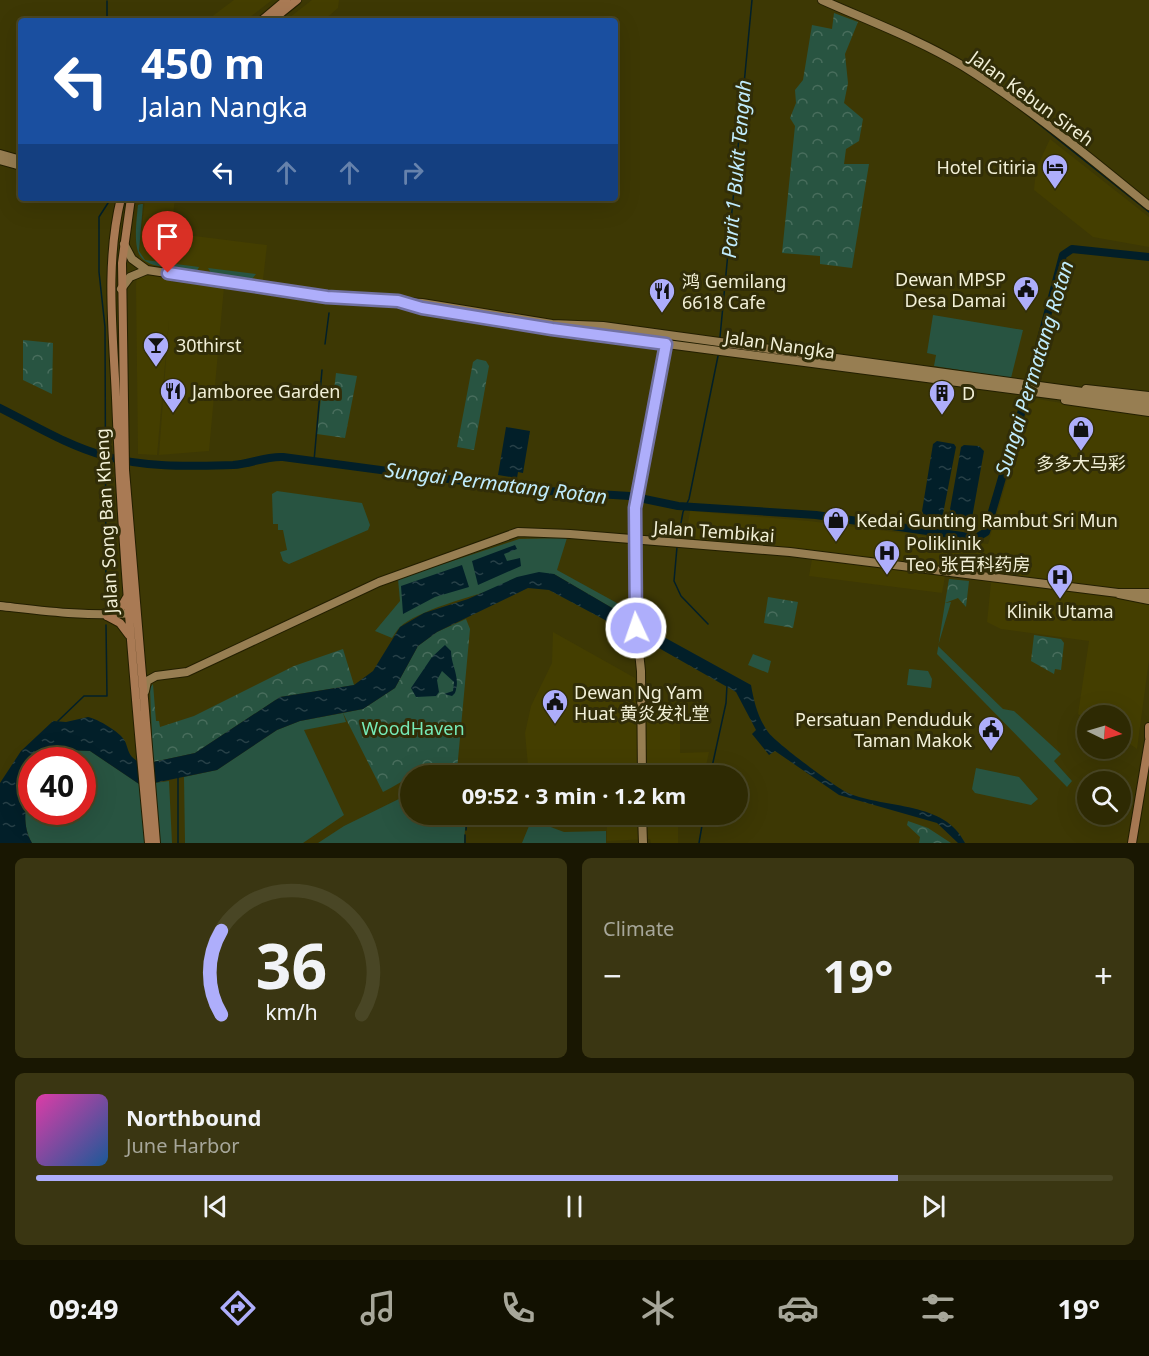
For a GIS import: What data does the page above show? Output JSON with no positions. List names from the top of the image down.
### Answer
{
  "streets": {
    "main road": ["Jalan Song Ban Kheng"],
    "street": ["Jalan Kebun Sireh", "Jalan Nangka", "Jalan Tembikai"]
  },
  "water": ["Parit 1 Bukit Tengah", "Sungai Permatang Rotan"],
  "parks": ["WoodHaven"],
  "places": {
    "hotel": ["Hotel Citiria"],
    "public building": ["Dewan MPSP Desa Damai", "Dewan Ng Yam Huat 黄炎发礼堂", "Persatuan Penduduk Taman Makok"],
    "restaurant": ["鸿 Gemilang 6618 Cafe", "Jamboree Garden"],
    "bar": ["30thirst"],
    "building": ["D"],
    "shop": ["多多大马彩", "Kedai Gunting Rambut Sri Mun"],
    "hospital": ["Poliklinik Teo 张百科药房", "Klinik Utama"]
  },
  "north": "right",
  "page": {
    "turn": ["450 m", "Jalan Nangka"],
    "limit": "40",
    "trip": "09:52 · 3 min · 1.2 km",
    "tile": "Climate",
    "heat": ["−", "19°", "+"],
    "song": ["Northbound", "June Harbor"],
    "tabs": ["09:49", "19°"],
    "gauge": ["36", "km/h"]
  }
}
